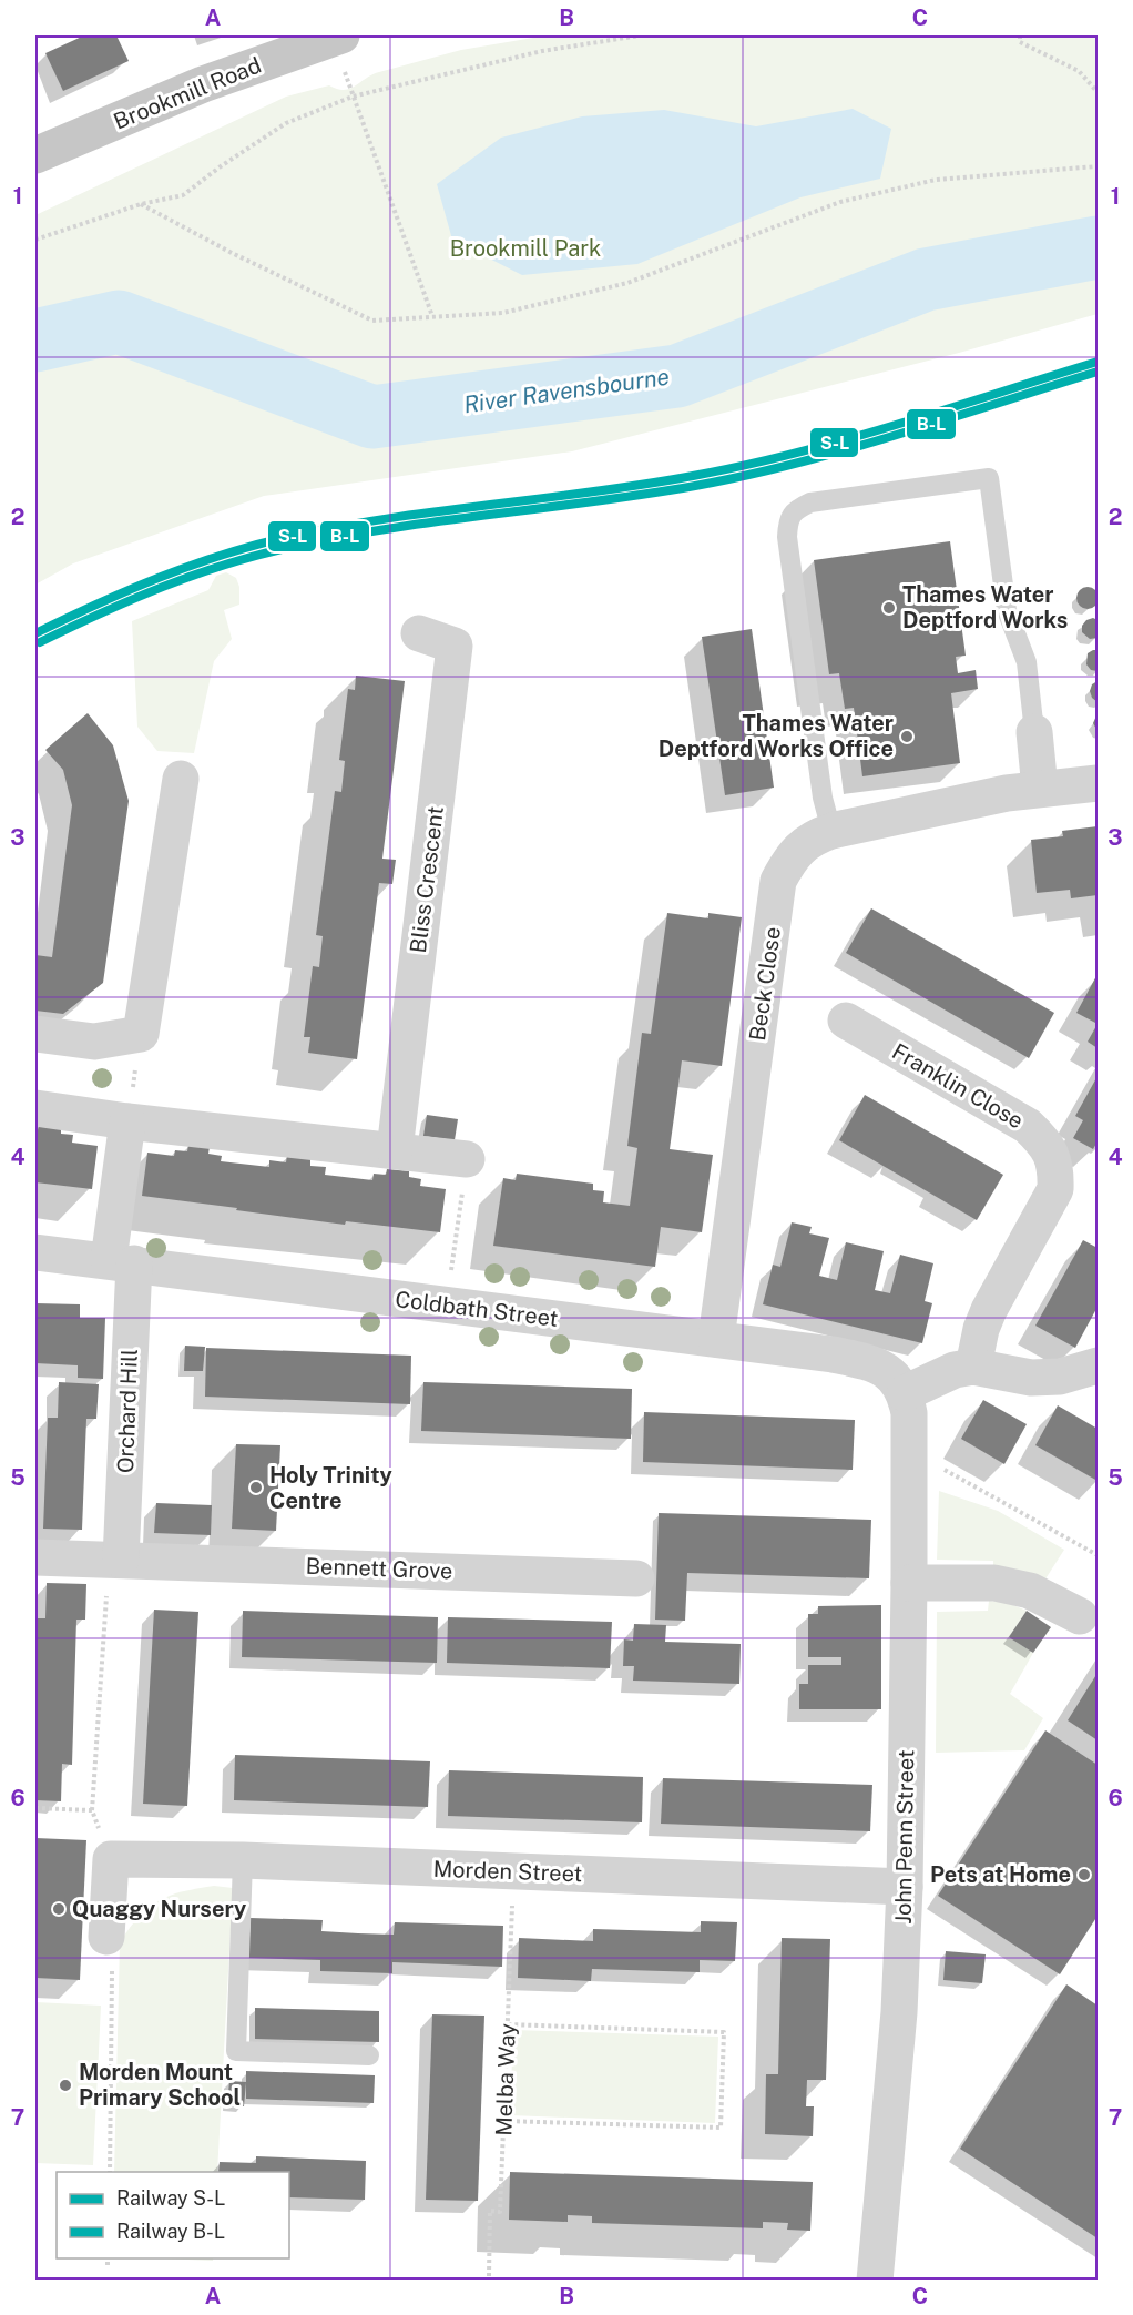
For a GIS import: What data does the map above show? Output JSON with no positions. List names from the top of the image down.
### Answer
{
  "streets": {
    "main road": ["Brookmill Road"],
    "street": [
      "Bliss Crescent",
      "Beck Close",
      "Franklin Close",
      "Coldbath Street",
      "Orchard Hill",
      "Bennett Grove",
      "John Penn Street",
      "Morden Street"
    ],
    "path": ["Melba Way"]
  },
  "crossings": [
    ["Beck Close", "Coldbath Street"],
    ["Coldbath Street", "Orchard Hill"],
    ["Coldbath Street", "John Penn Street"],
    ["Orchard Hill", "Bennett Grove"],
    ["John Penn Street", "Morden Street"],
    ["Morden Street", "Melba Way"]
  ],
  "water": ["River Ravensbourne"],
  "parks": ["Brookmill Park"],
  "places": [
    "Thames Water Deptford Works",
    "Thames Water Deptford Works Office",
    "Holy Trinity Centre",
    "Pets at Home",
    "Quaggy Nursery",
    "Morden Mount Primary School"
  ],
  "lines": ["rail line S-L", "rail line B-L"],
  "legend": ["Railway S-L", "Railway B-L"],
  "grid": {
    "columns": ["A", "B", "C"],
    "rows": [
      "1",
      "2",
      "3",
      "4",
      "5",
      "6",
      "7"
    ]
  }
}
